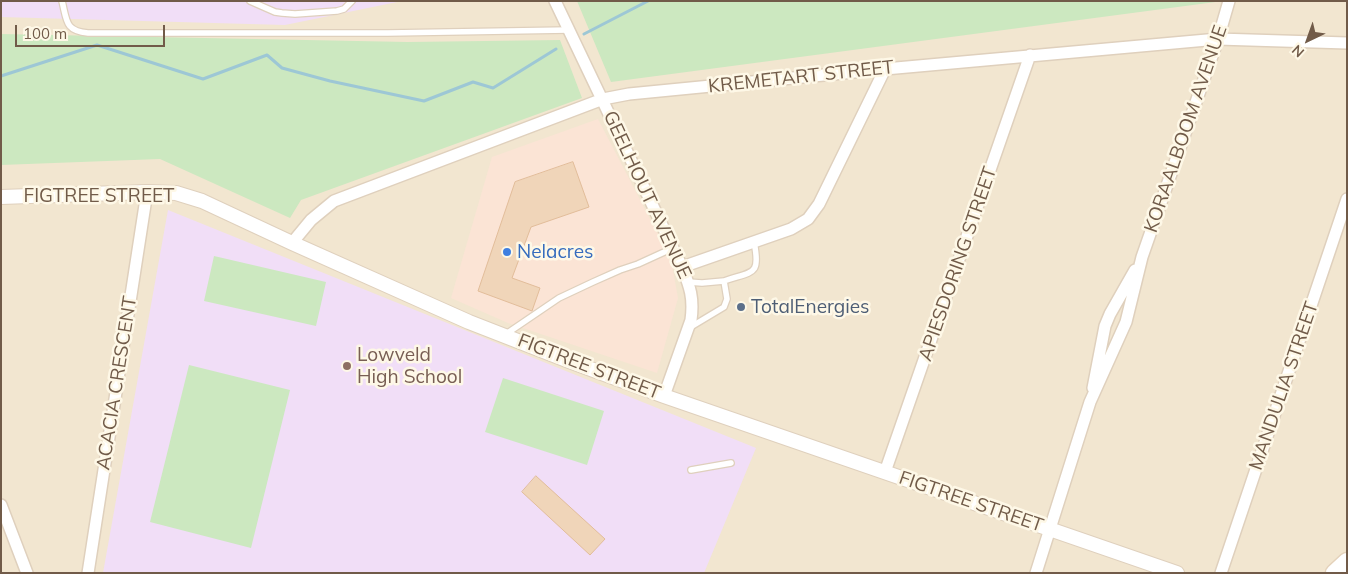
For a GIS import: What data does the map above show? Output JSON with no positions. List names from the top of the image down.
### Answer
{
  "streets": {
    "street": [
      "KREMETART STREET",
      "KORAALBOOM AVENUE",
      "GEELHOUT AVENUE",
      "FIGTREE STREET",
      "APIESDORING STREET",
      "ACACIA CRESCENT",
      "MANDULIA STREET"
    ]
  },
  "crossings": [
    ["KREMETART STREET", "KORAALBOOM AVENUE"],
    ["KREMETART STREET", "GEELHOUT AVENUE"],
    ["KREMETART STREET", "FIGTREE STREET"],
    ["KREMETART STREET", "APIESDORING STREET"],
    ["KORAALBOOM AVENUE", "FIGTREE STREET"],
    ["GEELHOUT AVENUE", "FIGTREE STREET"],
    ["FIGTREE STREET", "APIESDORING STREET"],
    ["FIGTREE STREET", "ACACIA CRESCENT"]
  ],
  "places": ["Nelacres", "TotalEnergies", "Lowveld High School"],
  "scale_bar": "100 m",
  "north": "bottom left"
}
